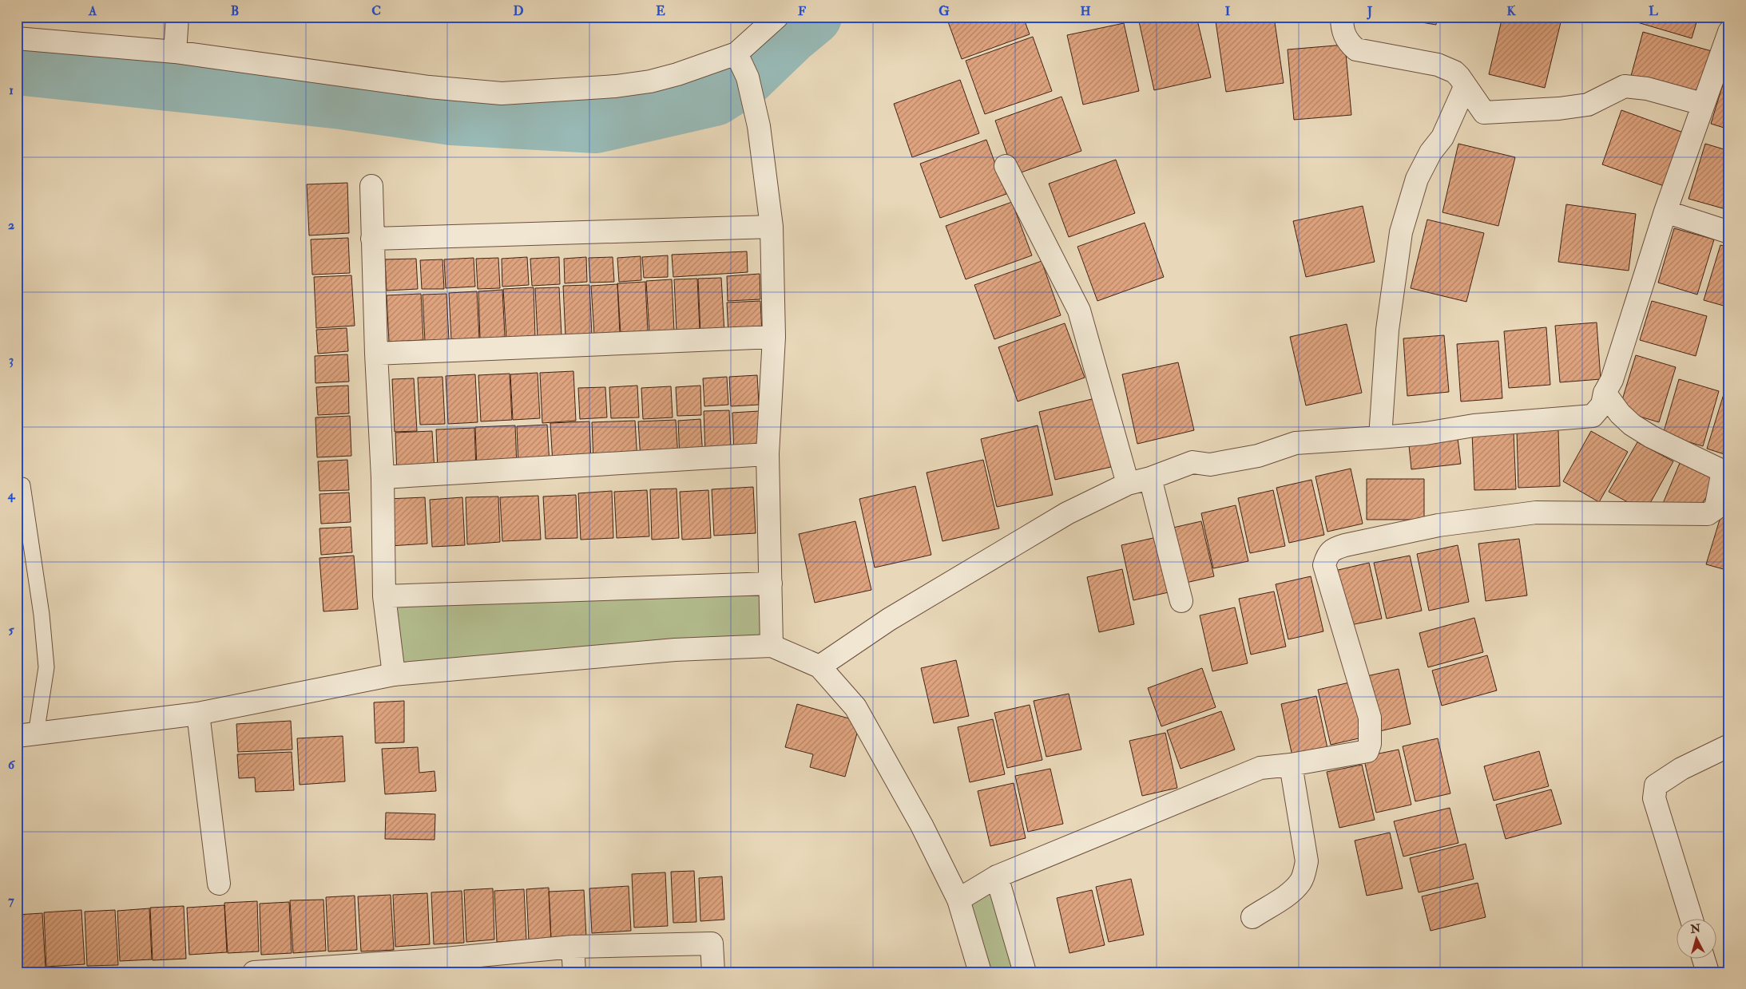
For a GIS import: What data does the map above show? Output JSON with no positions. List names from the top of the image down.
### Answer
{
  "north": "top",
  "grid": {
    "columns": [
      "A",
      "B",
      "C",
      "D",
      "E",
      "F",
      "G",
      "H",
      "I",
      "J",
      "K",
      "L"
    ],
    "rows": [
      "1",
      "2",
      "3",
      "4",
      "5",
      "6",
      "7"
    ]
  }
}
